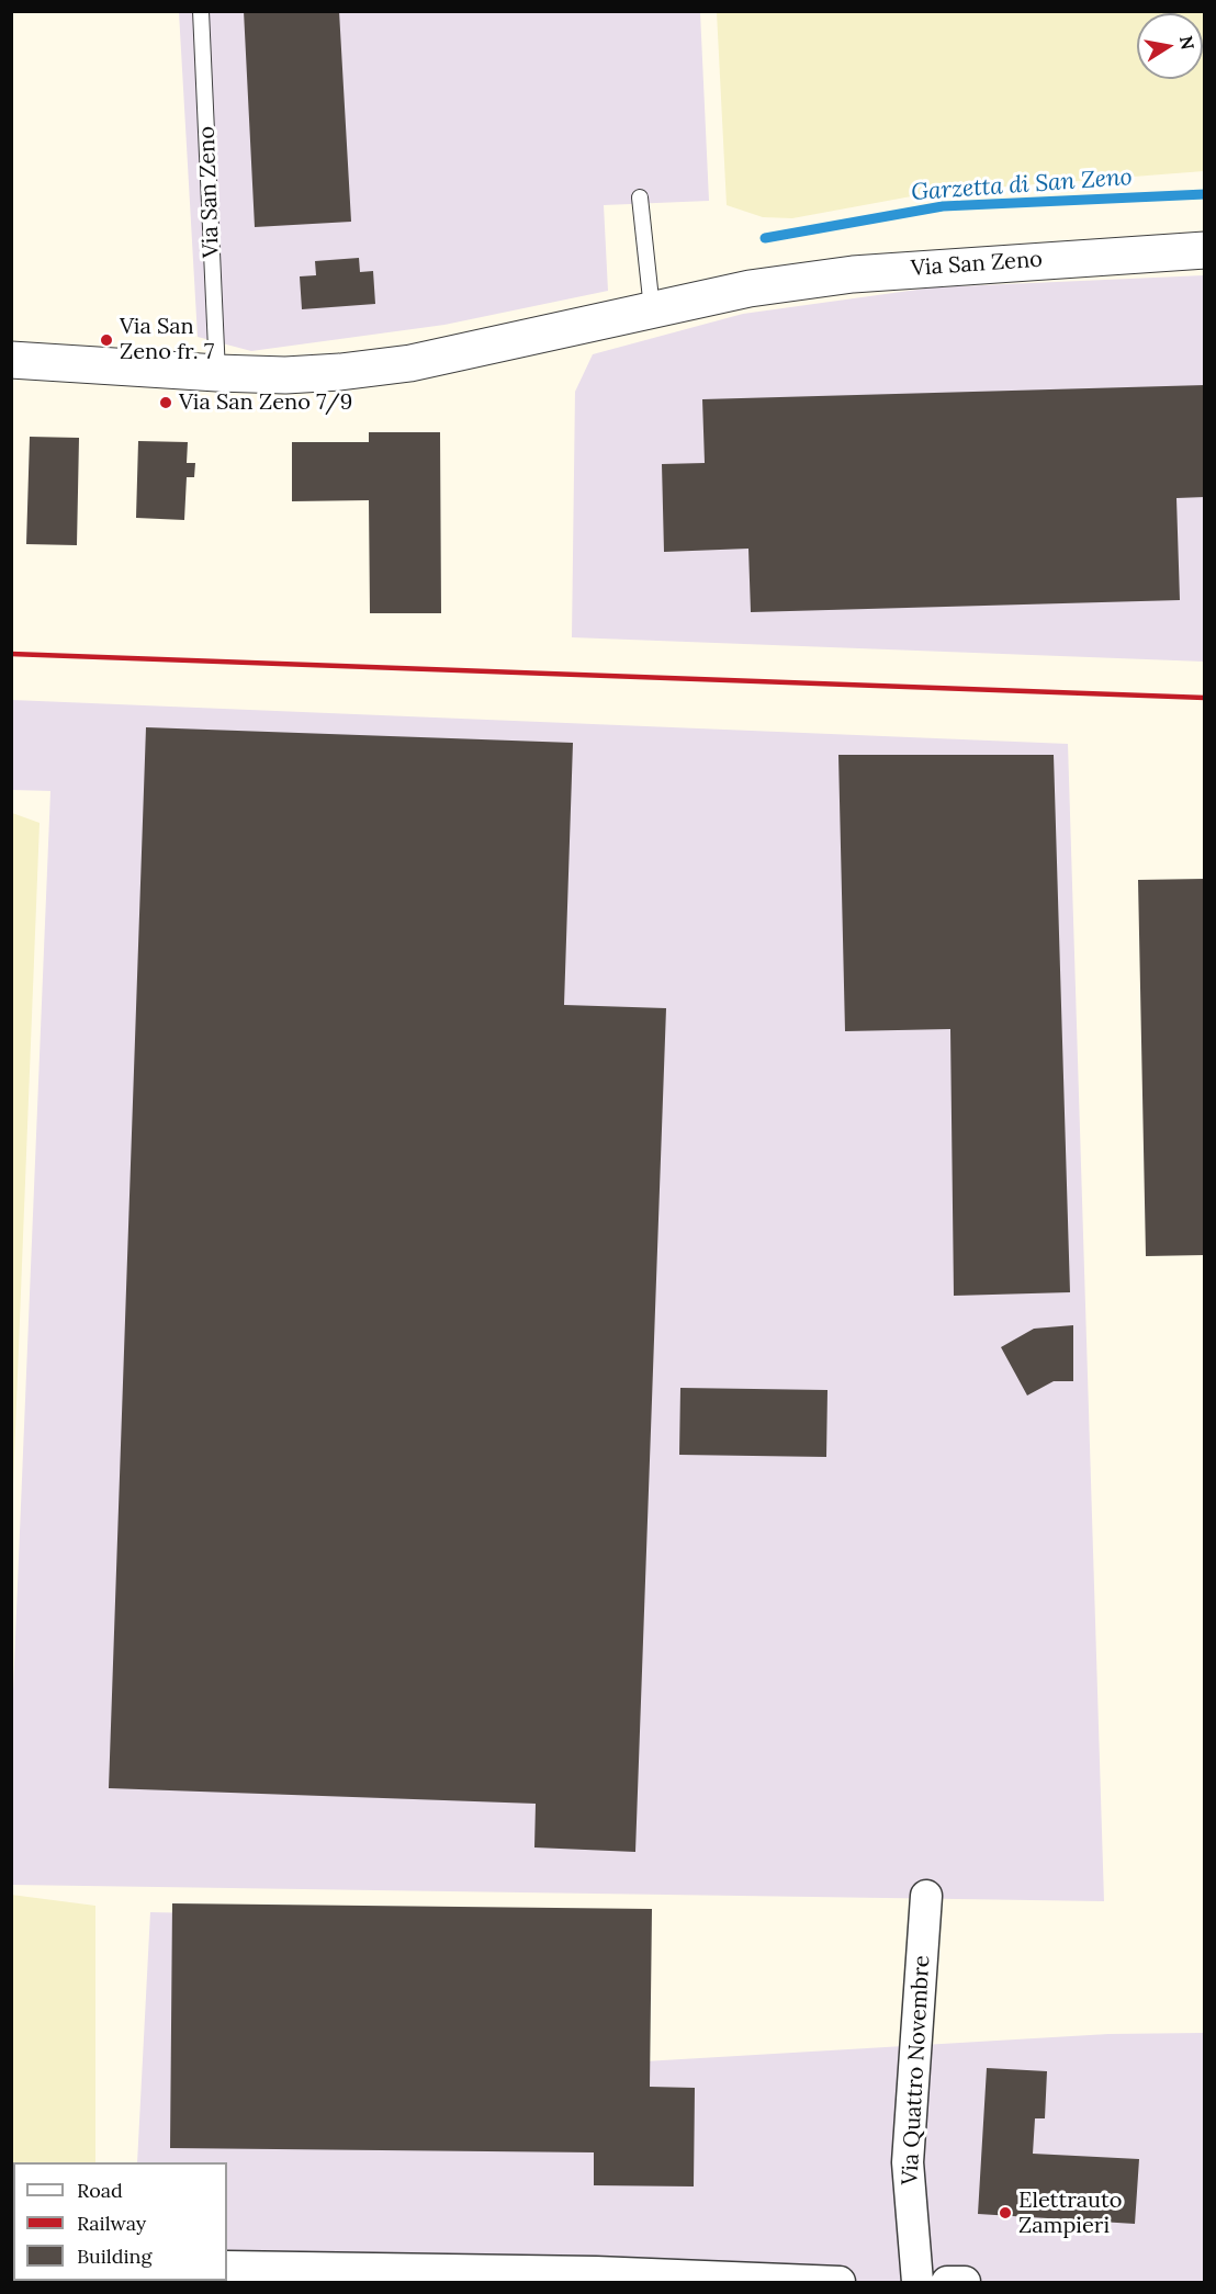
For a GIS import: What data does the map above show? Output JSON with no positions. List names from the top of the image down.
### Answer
{
  "streets": {
    "street": ["Via San Zeno", "Via Quattro Novembre"]
  },
  "water": ["Garzetta di San Zeno"],
  "places": ["Via San Zeno fr. 7", "Via San Zeno 7/9", "Elettrauto Zampieri"],
  "legend": ["Road", "Railway", "Building"],
  "north": "right"
}
